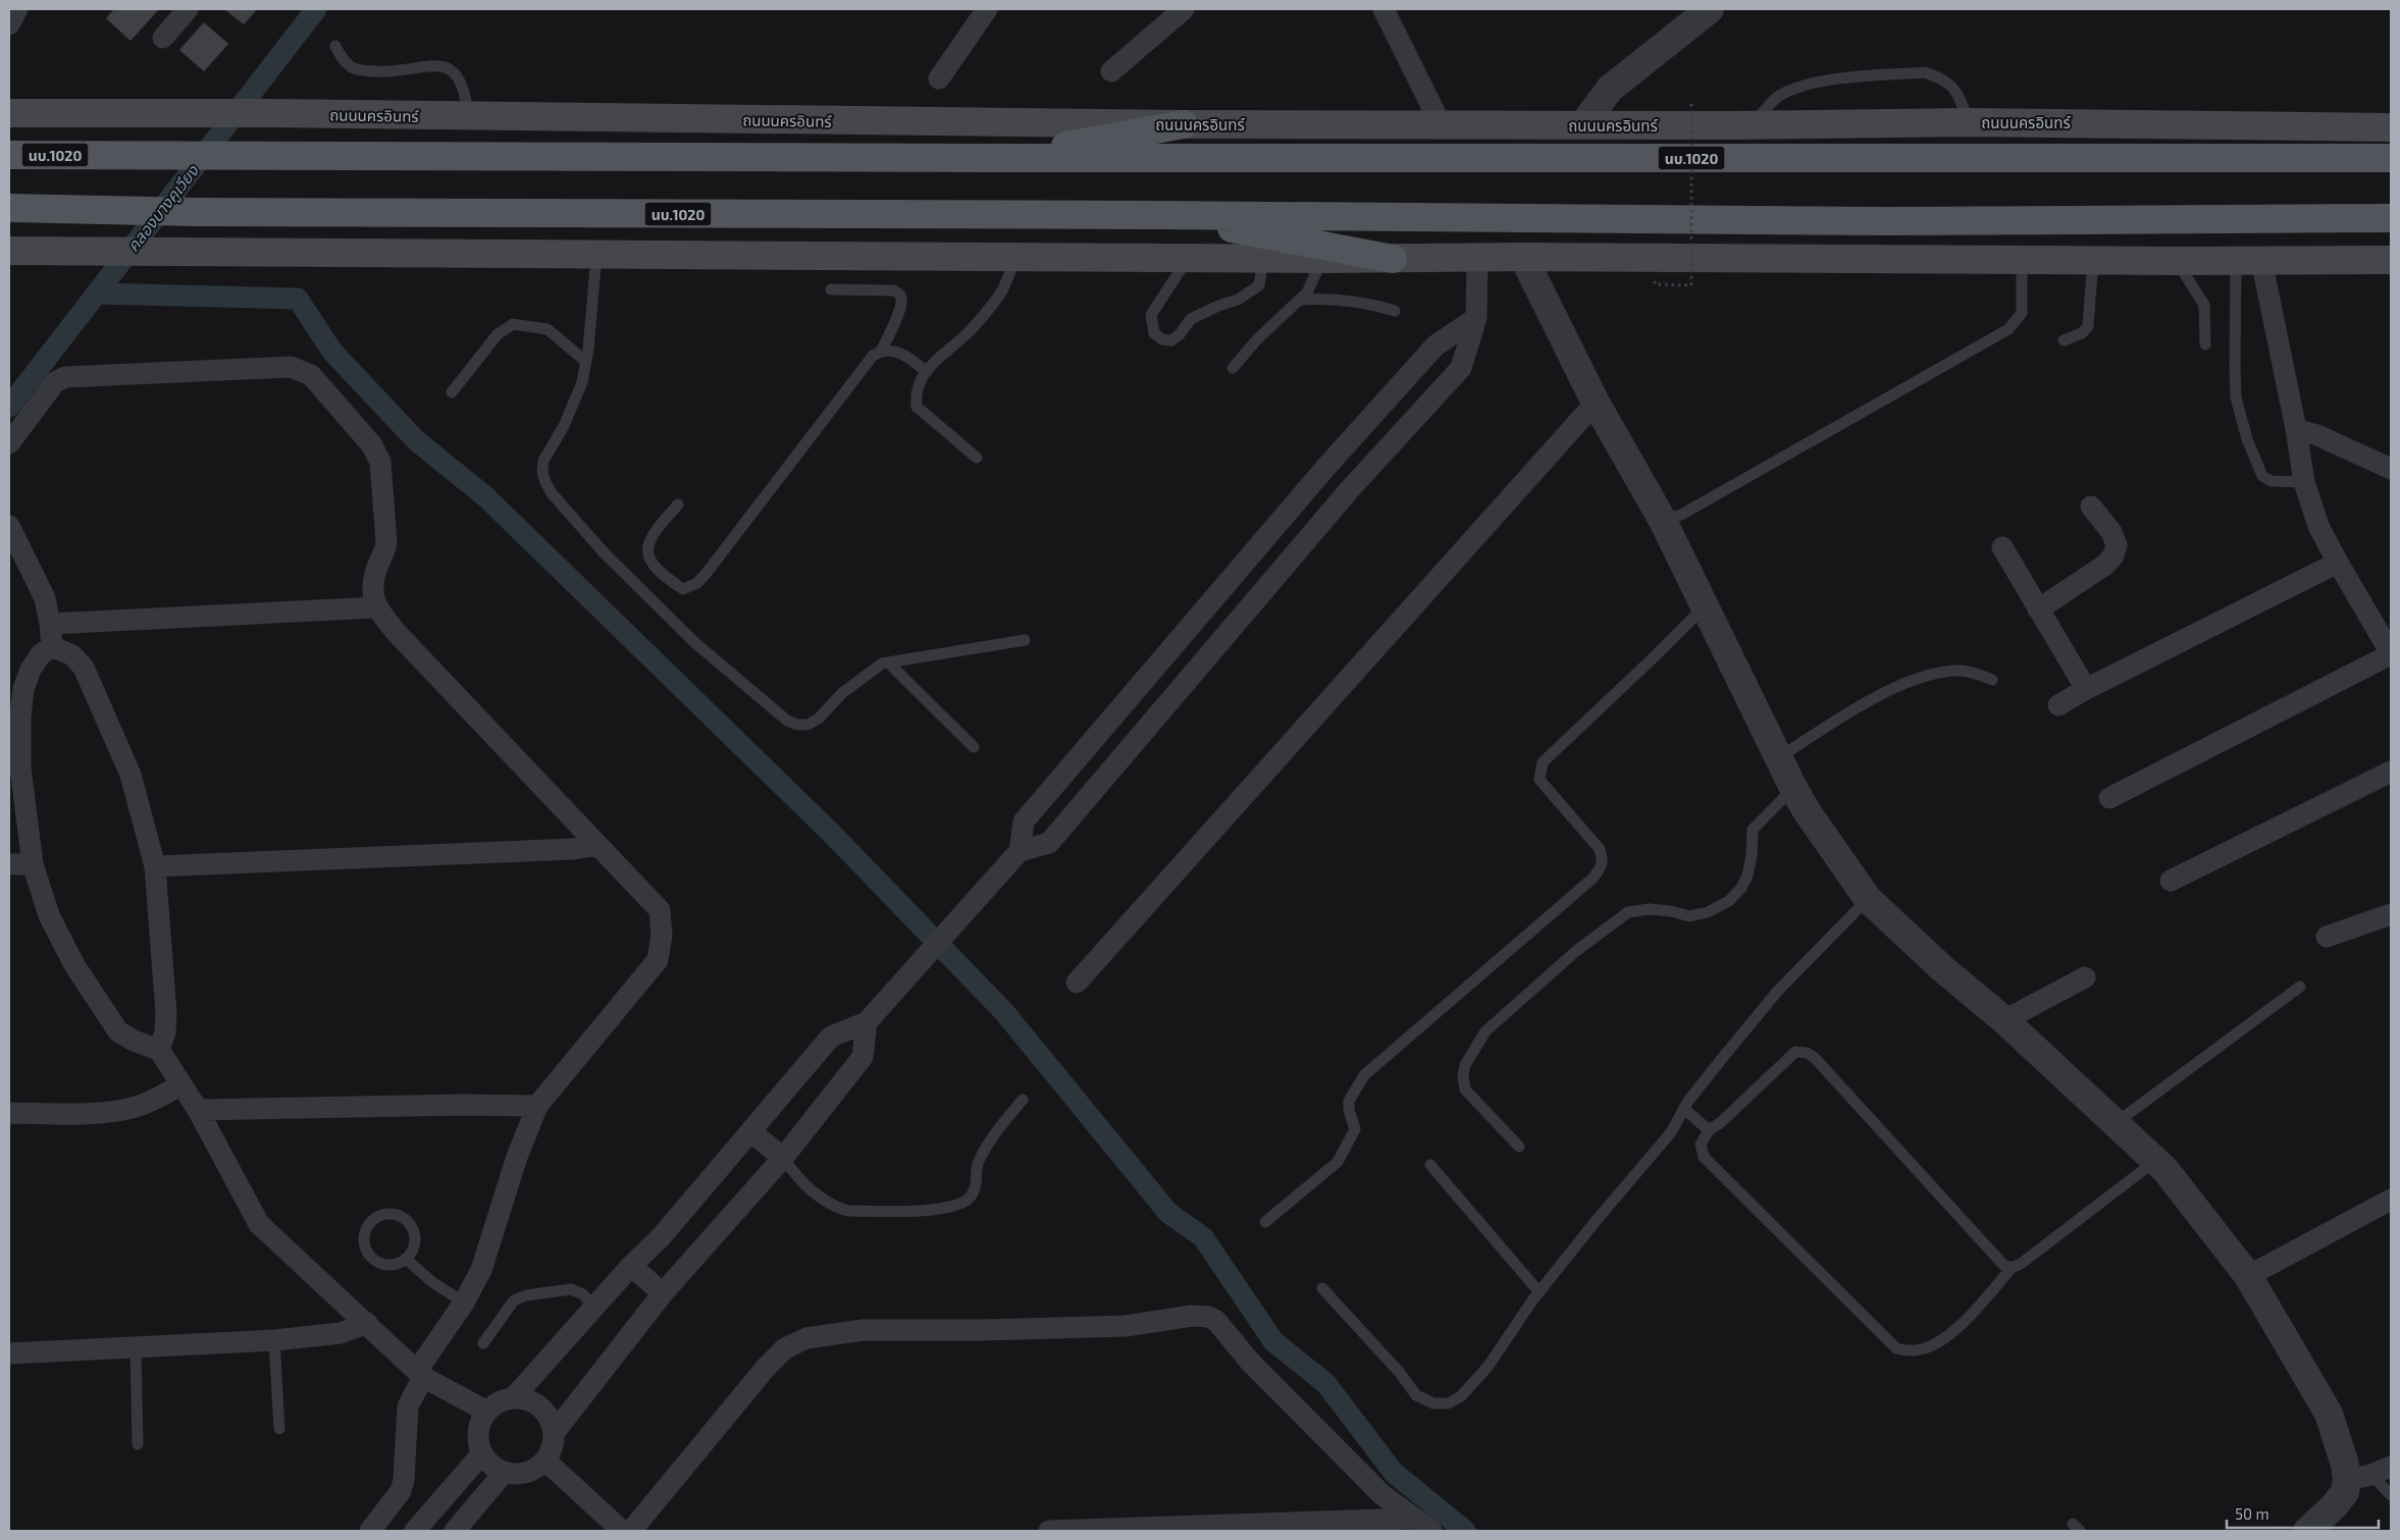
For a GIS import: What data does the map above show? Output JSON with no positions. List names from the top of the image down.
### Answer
{
  "streets": {
    "main road": ["ถนนนครอินทร์", "นบ.1020"]
  },
  "water": ["คลองบางคูเวียง"],
  "scale_bar": "50 m"
}
